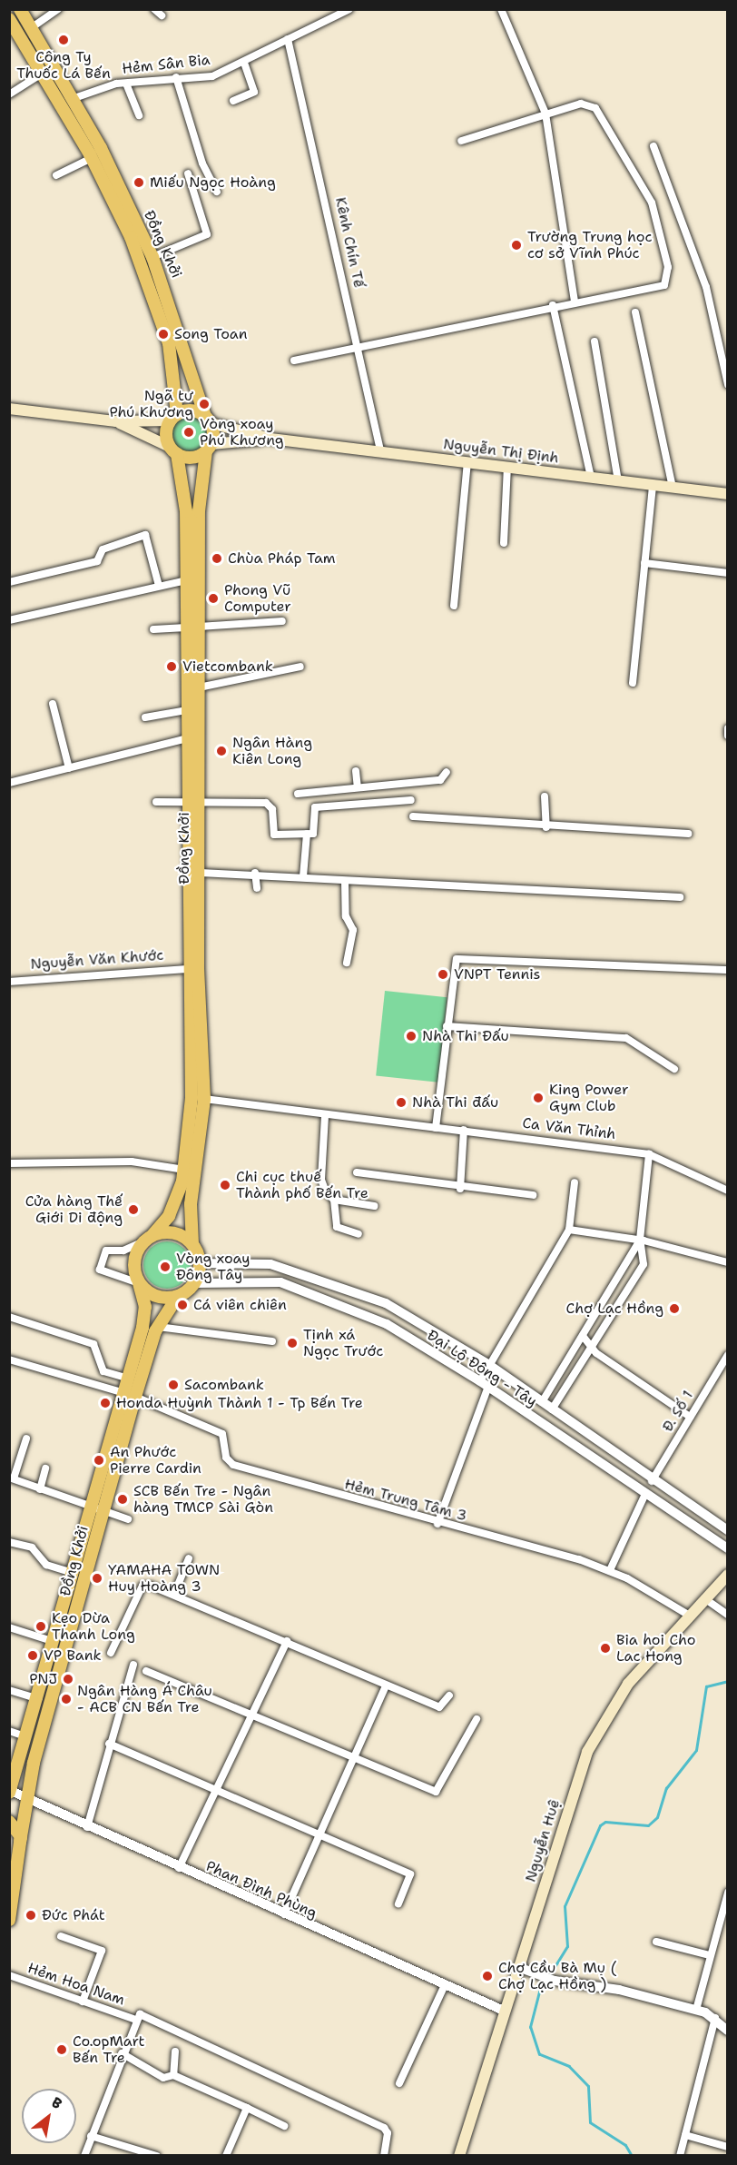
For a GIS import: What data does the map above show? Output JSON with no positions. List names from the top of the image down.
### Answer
{
  "streets": {
    "main road": ["Đồng Khởi", "Nguyễn Thị Định", "Nguyễn Huệ"],
    "street": [
      "Hẻm Sân Bia",
      "Kênh Chín Tế",
      "Nguyễn Văn Khước",
      "Ca Văn Thỉnh",
      "Đại Lộ Đông - Tây",
      "Đ. Số 1",
      "Hẻm Trung Tâm 3",
      "Phan Đình Phùng",
      "Hẻm Hoa Nam"
    ]
  },
  "crossings": [
    ["Hẻm Sân Bia", "Kênh Chín Tế"],
    ["Hẻm Sân Bia", "Đồng Khởi"],
    ["Kênh Chín Tế", "Nguyễn Thị Định"],
    ["Đồng Khởi", "Nguyễn Thị Định"],
    ["Đồng Khởi", "Nguyễn Văn Khước"],
    ["Đồng Khởi", "Ca Văn Thỉnh"],
    ["Đồng Khởi", "Đại Lộ Đông - Tây"],
    ["Đồng Khởi", "Hẻm Trung Tâm 3"],
    ["Đồng Khởi", "Phan Đình Phùng"],
    ["Đại Lộ Đông - Tây", "Đ. Số 1"],
    ["Hẻm Trung Tâm 3", "Nguyễn Huệ"],
    ["Nguyễn Huệ", "Phan Đình Phùng"]
  ],
  "places": [
    "Công Ty Thuốc Lá Bến",
    "Miếu Ngọc Hoàng",
    "Trường Trung học cơ sở Vĩnh Phúc",
    "Song Toan",
    "Ngã tư Phú Khương",
    "Vòng xoay Phú Khương",
    "Chùa Pháp Tam",
    "Phong Vũ Computer",
    "Vietcombank",
    "Ngân Hàng Kiên Long",
    "VNPT Tennis",
    "Nhà Thi Đấu",
    "King Power Gym Club",
    "Nhà Thi đấu",
    "Chi cục thuế Thành phố Bến Tre",
    "Cửa hàng Thế Giới Di động",
    "Vòng xoay Đông Tây",
    "Cá viên chiên",
    "Chợ Lạc Hồng",
    "Tịnh xá Ngọc Trước",
    "Sacombank",
    "Honda Huỳnh Thành 1 - Tp Bến Tre",
    "An Phước Pierre Cardin",
    "SCB Bến Tre - Ngân hàng TMCP Sài Gòn",
    "YAMAHA TOWN Huy Hoàng 3",
    "Kẹo Dừa Thanh Long",
    "Bia hoi Cho Lac Hong",
    "VP Bank",
    "PNJ",
    "Ngân Hàng Á Châu - ACB CN Bến Tre",
    "Đức Phát",
    "Chợ Cầu Bà Mụ ( Chợ Lạc Hồng )",
    "Co.opMart Bến Tre"
  ],
  "north": "top right"
}
